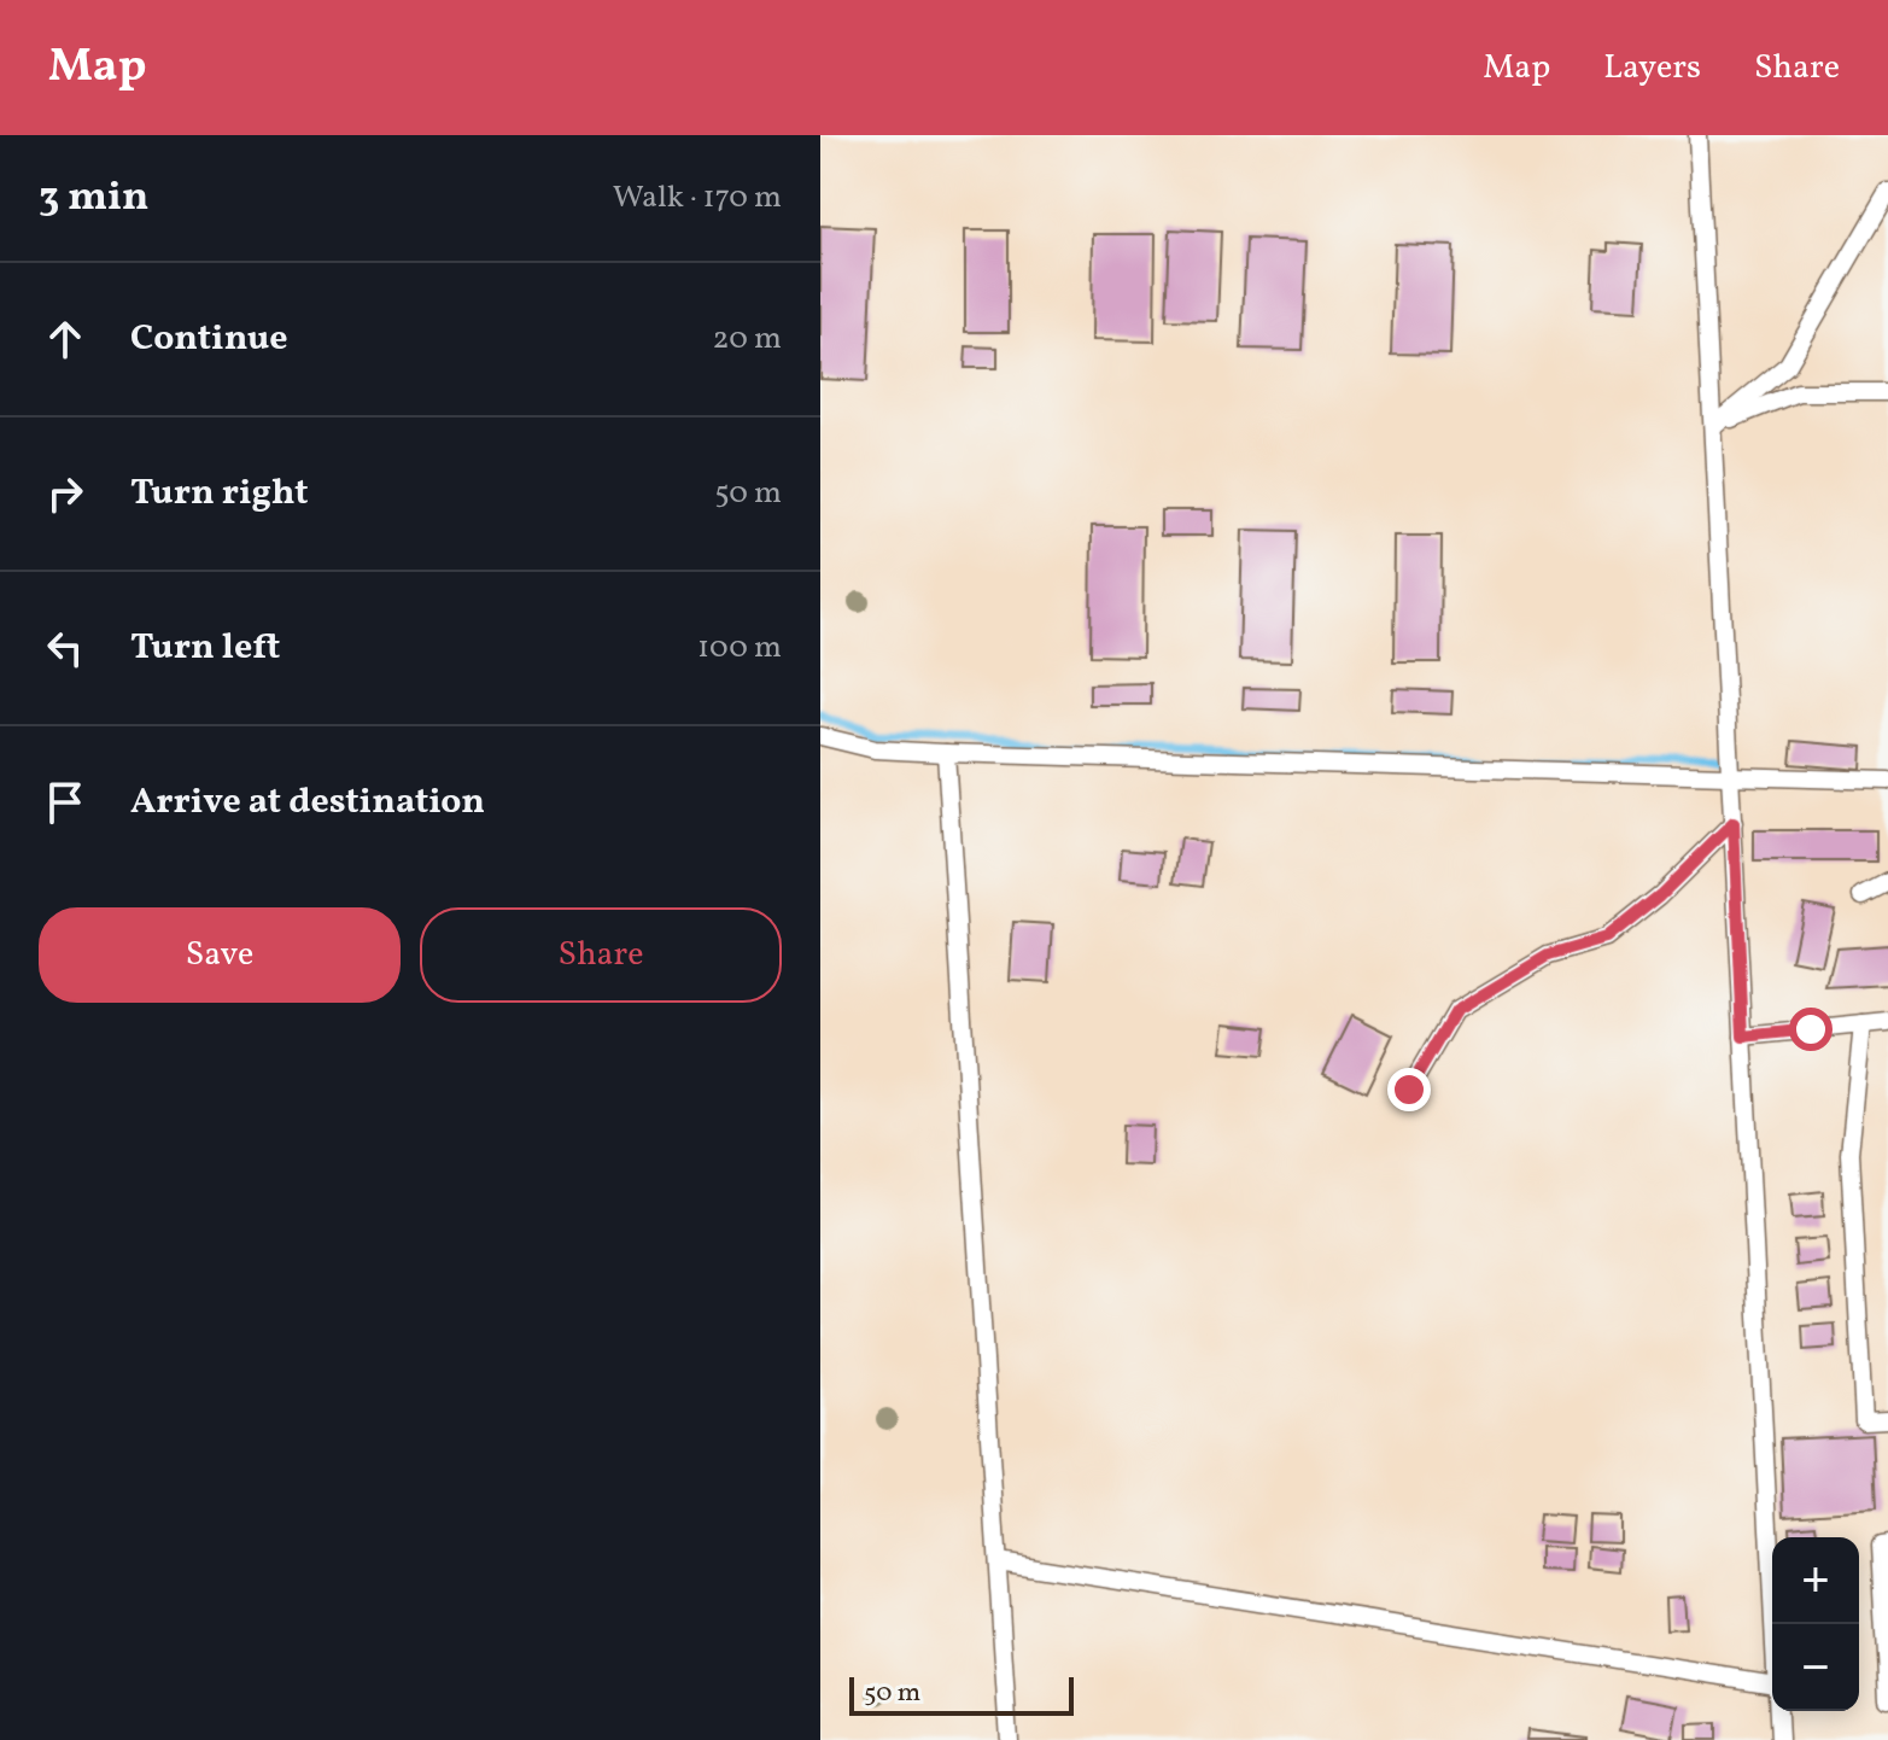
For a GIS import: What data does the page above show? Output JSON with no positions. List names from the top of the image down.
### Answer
{
  "scale_bar": "50 m",
  "page": {
    "header": "Map",
    "nav": ["Map", "Layers", "Share"],
    "heading": ["3 min", "Walk · 170 m"],
    "list": [
      ["Continue", "20 m"],
      ["Turn right", "50 m"],
      ["Turn left", "100 m"],
      "Arrive at destination"
    ],
    "buttons": ["Save", "Share"],
    "map_buttons": ["+", "−"],
    "scale": "50 m"
  }
}
